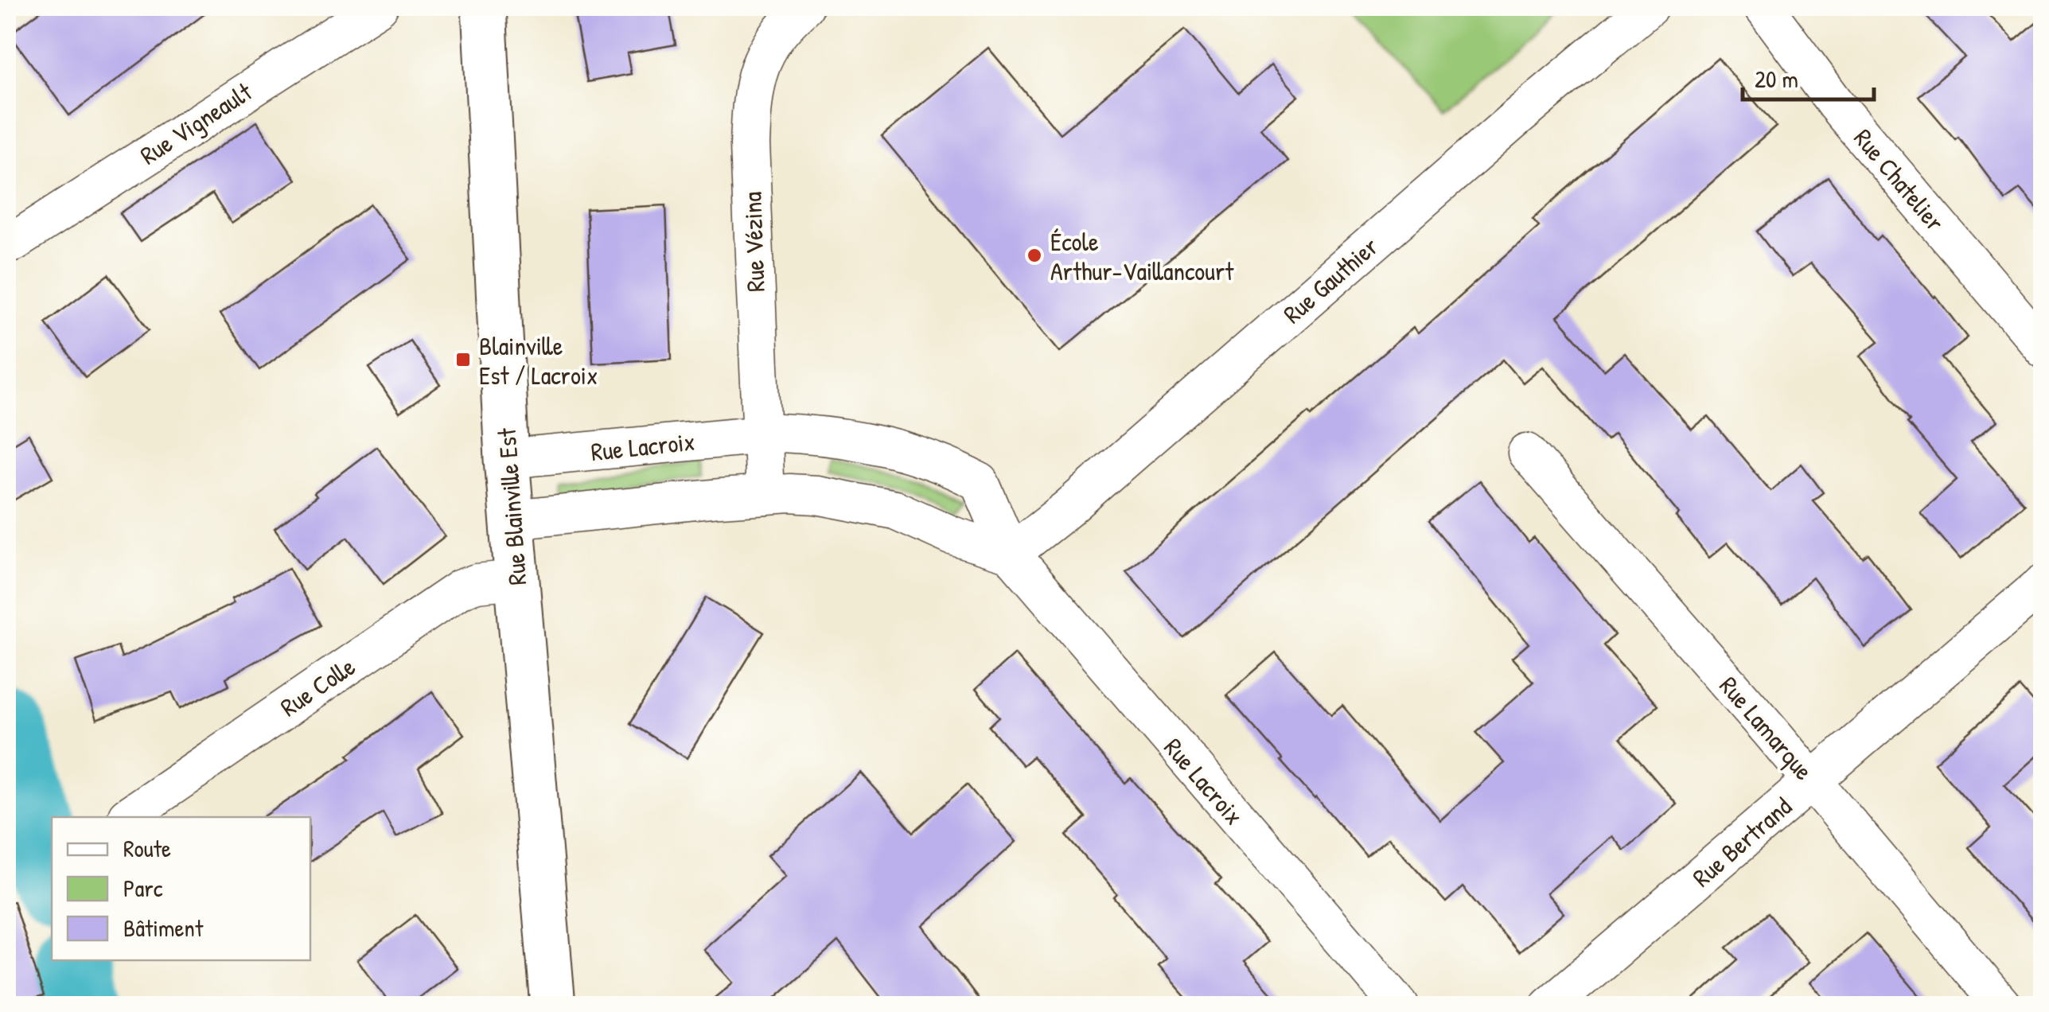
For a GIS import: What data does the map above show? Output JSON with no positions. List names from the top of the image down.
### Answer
{
  "streets": {
    "street": [
      "Rue Vigneault",
      "Rue Chatelier",
      "Rue Vézina",
      "Rue Gauthier",
      "Rue Lacroix",
      "Rue Blainville Est",
      "Rue Colle",
      "Rue Lamarque",
      "Rue Bertrand"
    ]
  },
  "crossings": [
    ["Rue Vézina", "Rue Lacroix"],
    ["Rue Gauthier", "Rue Lacroix"],
    ["Rue Lacroix", "Rue Blainville Est"],
    ["Rue Blainville Est", "Rue Colle"],
    ["Rue Lamarque", "Rue Bertrand"]
  ],
  "places": {
    "other": ["École Arthur-Vaillancourt"],
    "transit": ["Blainville Est / Lacroix"]
  },
  "legend": ["Route", "Parc", "Bâtiment"],
  "scale_bar": "20 m"
}
